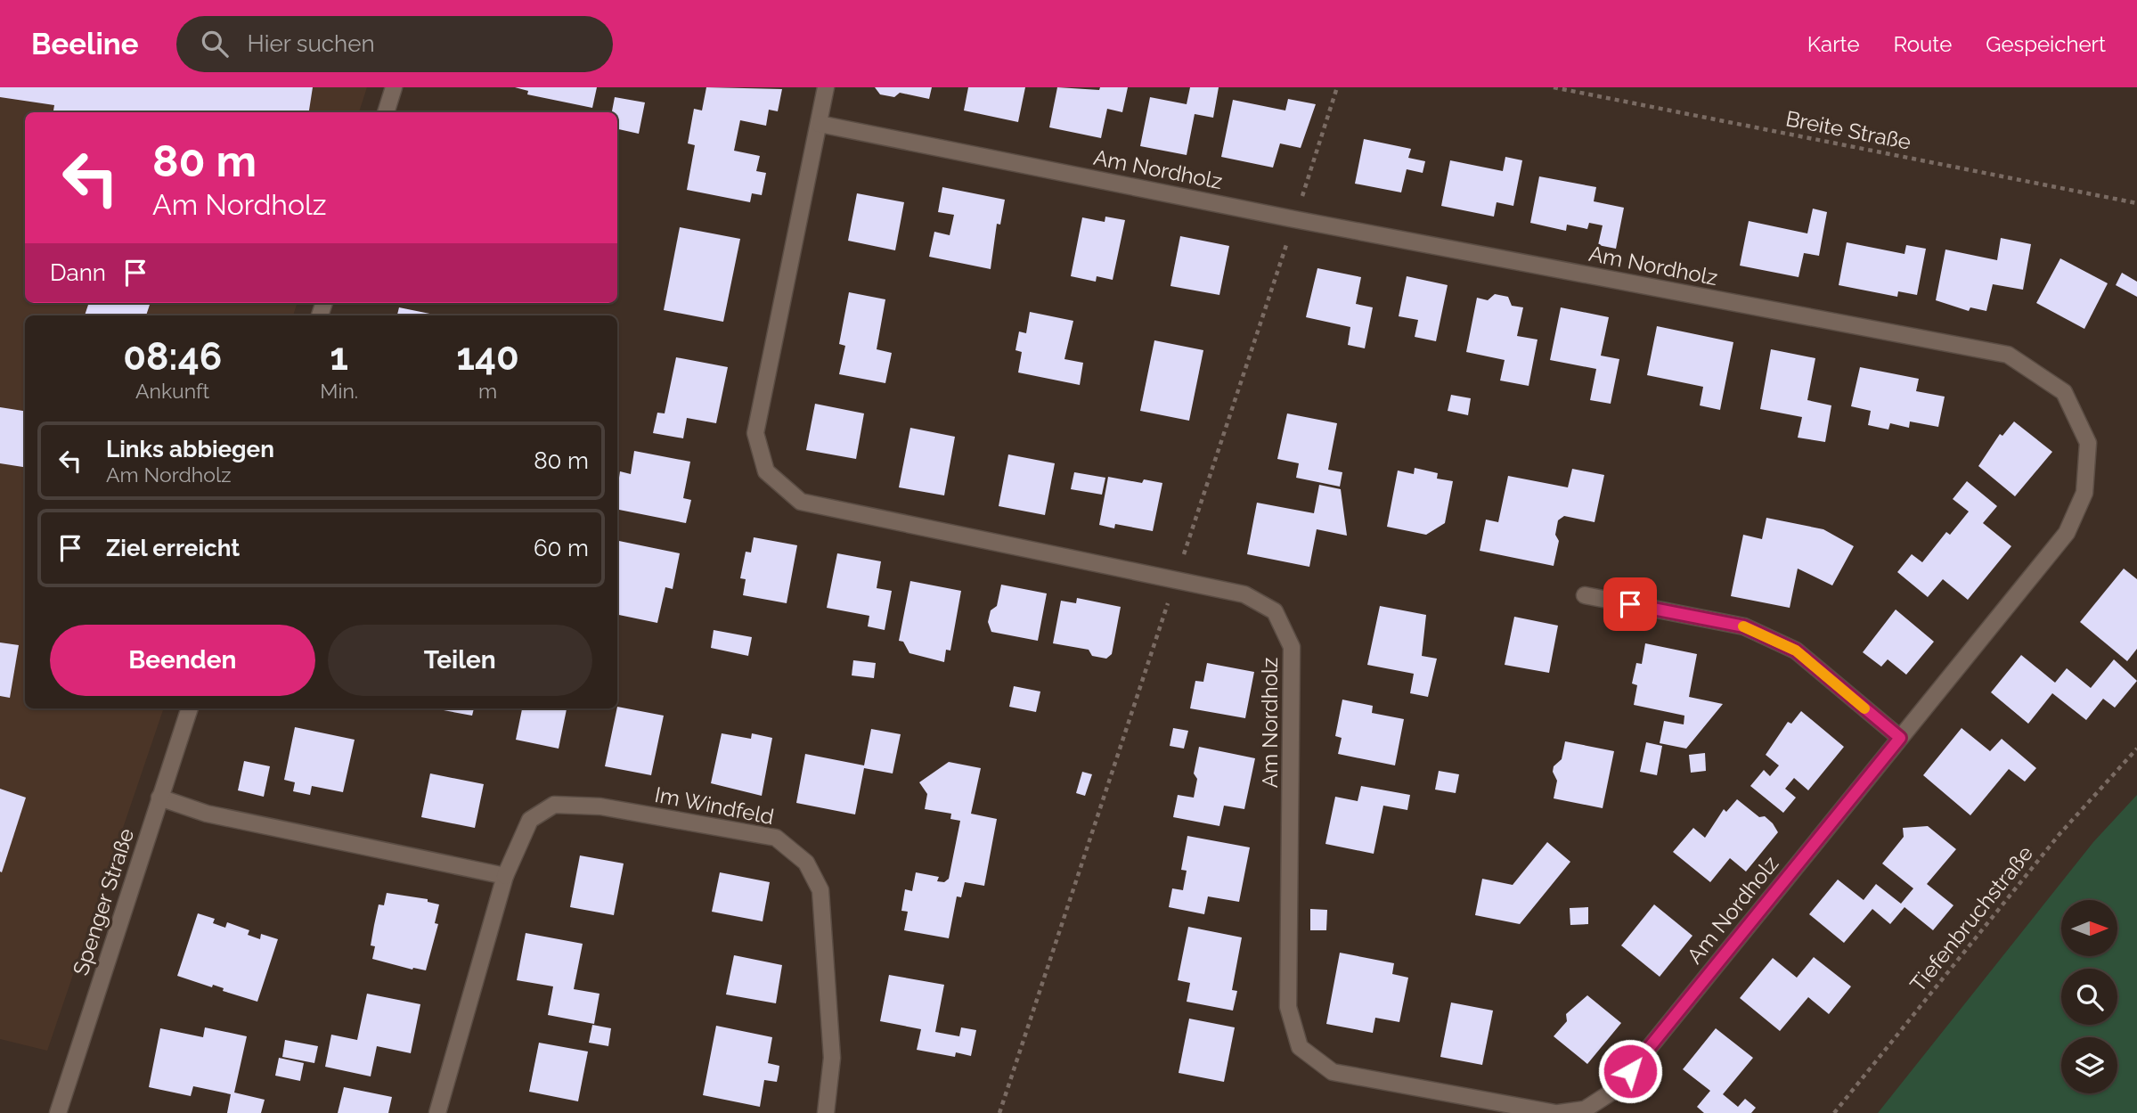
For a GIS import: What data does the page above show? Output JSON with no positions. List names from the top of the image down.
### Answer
{
  "streets": {
    "street": ["Am Nordholz", "Im Windfeld", "Spenger Straße"],
    "path": ["Breite Straße", "Tiefenbruchstraße"]
  },
  "north": "right",
  "page": {
    "header": "Beeline",
    "search": "Hier suchen",
    "nav": ["Karte", "Route", "Gespeichert"],
    "turn": ["80 m", "Am Nordholz"],
    "then": "Dann",
    "eta": [
      "08:46",
      "Ankunft",
      "1",
      "Min.",
      "140",
      "m"
    ],
    "list": [
      {
        "name": "Links abbiegen",
        "note": "Am Nordholz",
        "value": "80 m"
      },
      {
        "name": "Ziel erreicht",
        "value": "60 m"
      }
    ],
    "buttons": ["Beenden", "Teilen"]
  }
}
